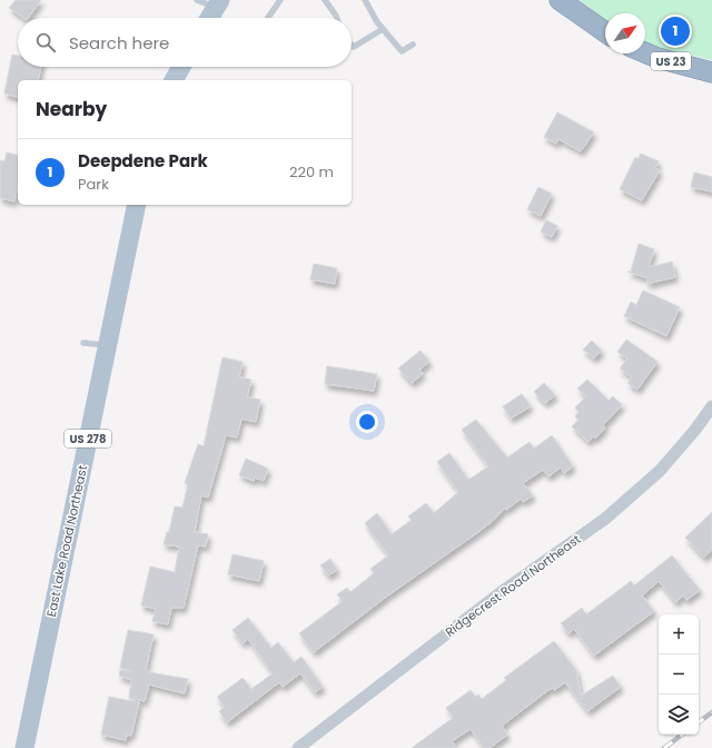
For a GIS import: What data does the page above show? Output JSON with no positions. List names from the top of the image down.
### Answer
{
  "streets": {
    "highway": ["US 23"],
    "main road": ["US 278", "East Lake Road Northeast"],
    "street": ["Ridgecrest Road Northeast"]
  },
  "north": "top right",
  "page": {
    "pins": "1",
    "search": "Search here",
    "heading": "Nearby",
    "list": [
      {
        "mark": "1",
        "name": "Deepdene Park",
        "note": "Park",
        "value": "220 m"
      }
    ],
    "map_buttons": ["+", "−"]
  }
}
